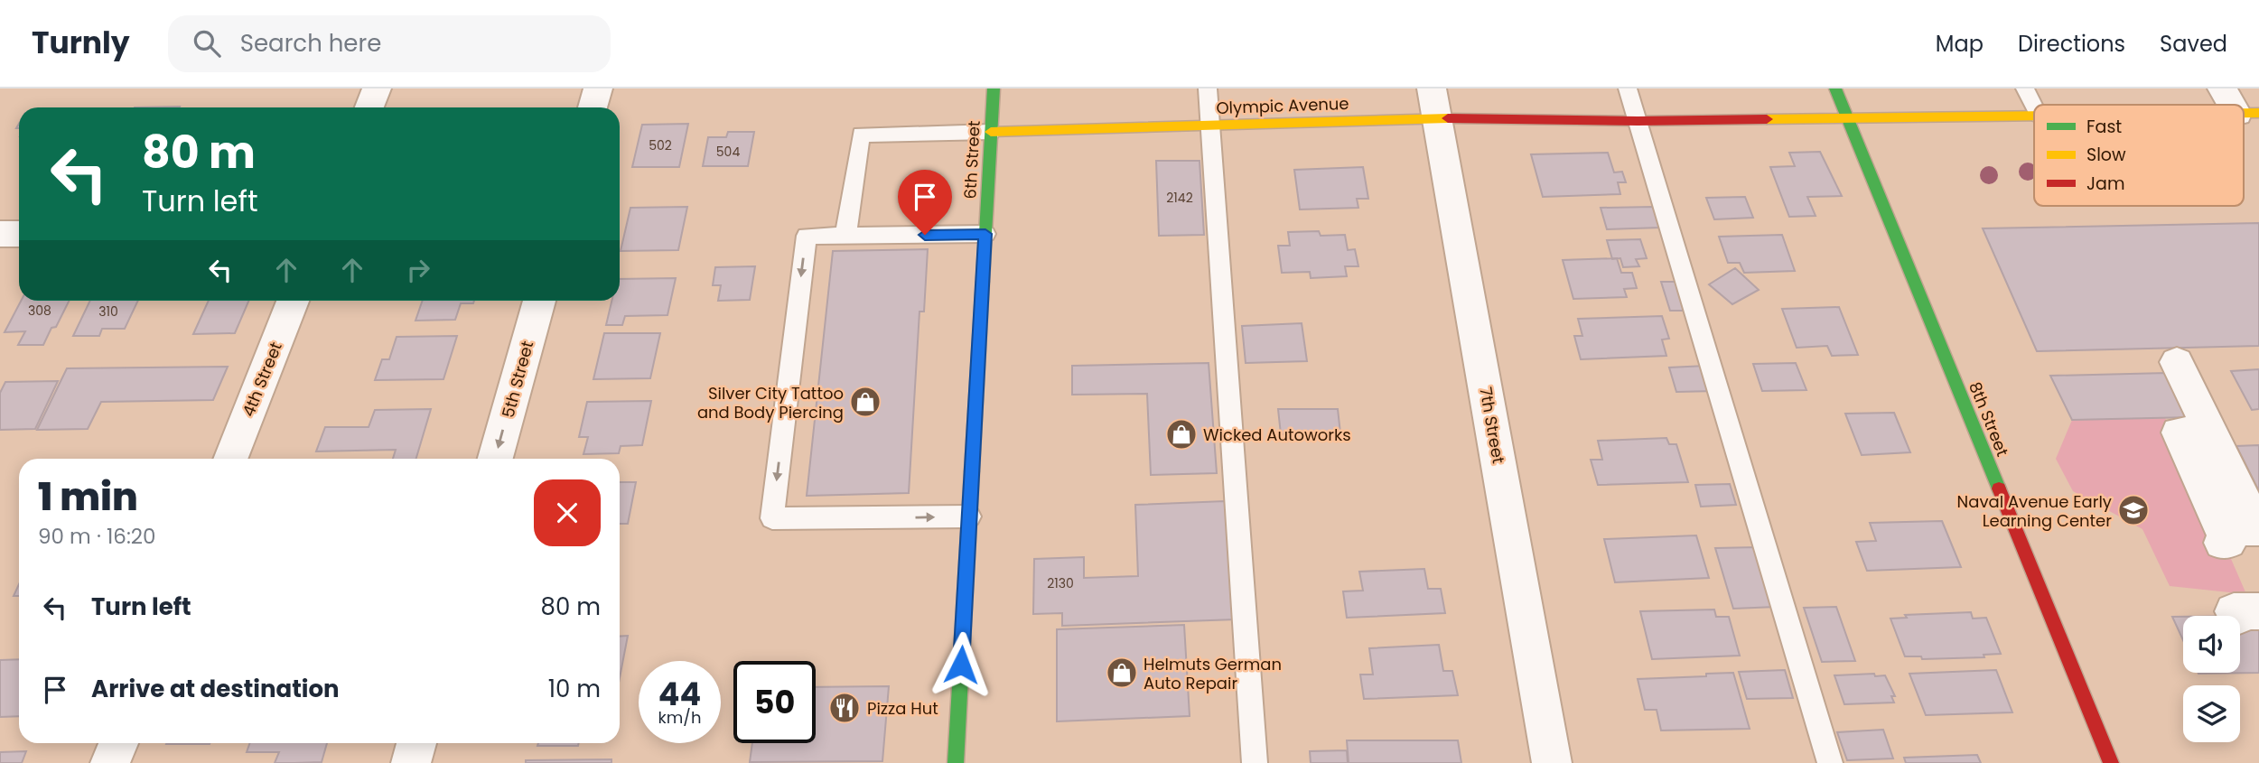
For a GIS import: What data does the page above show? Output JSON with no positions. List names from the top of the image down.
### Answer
{
  "streets": {
    "street": [
      "Olympic Avenue",
      "6th Street",
      "4th Street",
      "5th Street",
      "8th Street",
      "7th Street"
    ]
  },
  "crossings": [
    ["Olympic Avenue", "6th Street"],
    ["Olympic Avenue", "8th Street"],
    ["Olympic Avenue", "7th Street"]
  ],
  "one_way": ["5th Street"],
  "places": {
    "shop": ["Silver City Tattoo and Body Piercing", "Wicked Autoworks", "Helmuts German Auto Repair"],
    "school or university": ["Naval Avenue Early Learning Center"],
    "restaurant": ["Pizza Hut"]
  },
  "house_numbers": [
    "502",
    "504",
    "2142",
    "308",
    "310",
    "2130"
  ],
  "legend": ["Fast", "Slow", "Jam"],
  "page": {
    "header": "Turnly",
    "search": "Search here",
    "nav": ["Map", "Directions", "Saved"],
    "turn": ["80 m", "Turn left"],
    "heading": ["1 min", "90 m · 16:20"],
    "list": [
      {
        "name": "Turn left",
        "value": "80 m"
      },
      {
        "name": "Arrive at destination",
        "value": "10 m"
      }
    ],
    "speed": "44 km/h",
    "limit": "50"
  }
}
